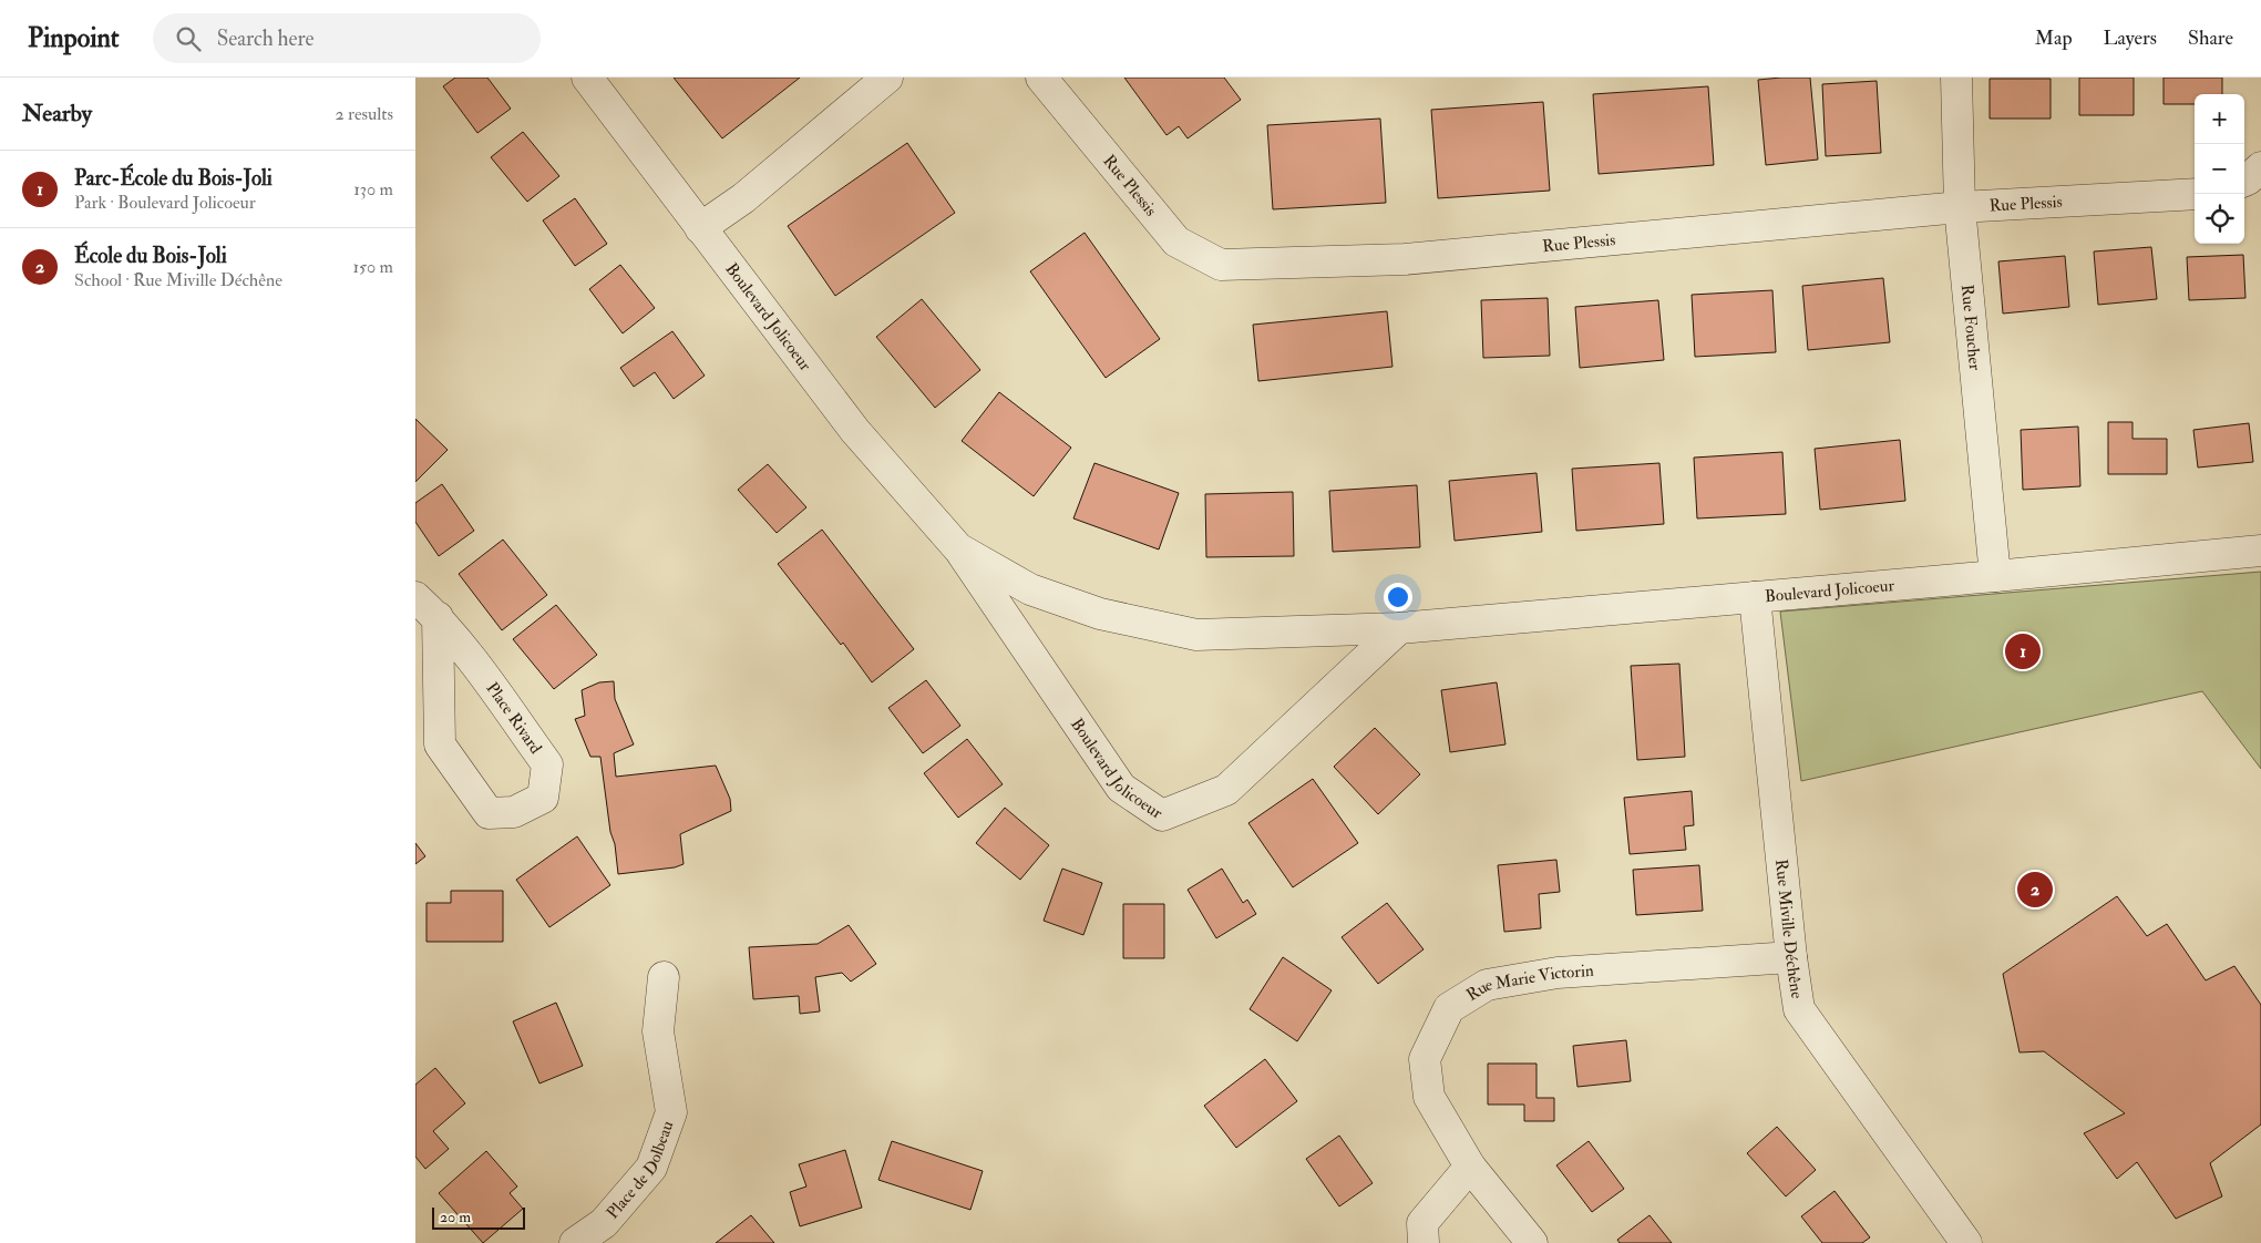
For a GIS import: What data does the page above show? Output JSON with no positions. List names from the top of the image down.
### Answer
{
  "streets": {
    "street": [
      "Rue Plessis",
      "Boulevard Jolicoeur",
      "Rue Foucher",
      "Place Rivard",
      "Rue Miville Déchêne",
      "Rue Marie Victorin",
      "Place de Dolbeau"
    ]
  },
  "crossings": [
    ["Rue Plessis", "Rue Foucher"],
    ["Boulevard Jolicoeur", "Rue Foucher"],
    ["Boulevard Jolicoeur", "Rue Miville Déchêne"],
    ["Rue Miville Déchêne", "Rue Marie Victorin"]
  ],
  "scale_bar": "20 m",
  "page": {
    "header": "Pinpoint",
    "search": "Search here",
    "nav": ["Map", "Layers", "Share"],
    "heading": ["Nearby", "2 results"],
    "map_buttons": ["+", "−"],
    "list": [
      {
        "mark": "1",
        "name": "Parc-École du Bois-Joli",
        "note": "Park · Boulevard Jolicoeur",
        "value": "130 m"
      },
      {
        "mark": "2",
        "name": "École du Bois-Joli",
        "note": "School · Rue Miville Déchêne",
        "value": "150 m"
      }
    ],
    "pins": ["1", "2"],
    "scale": "20 m"
  }
}
